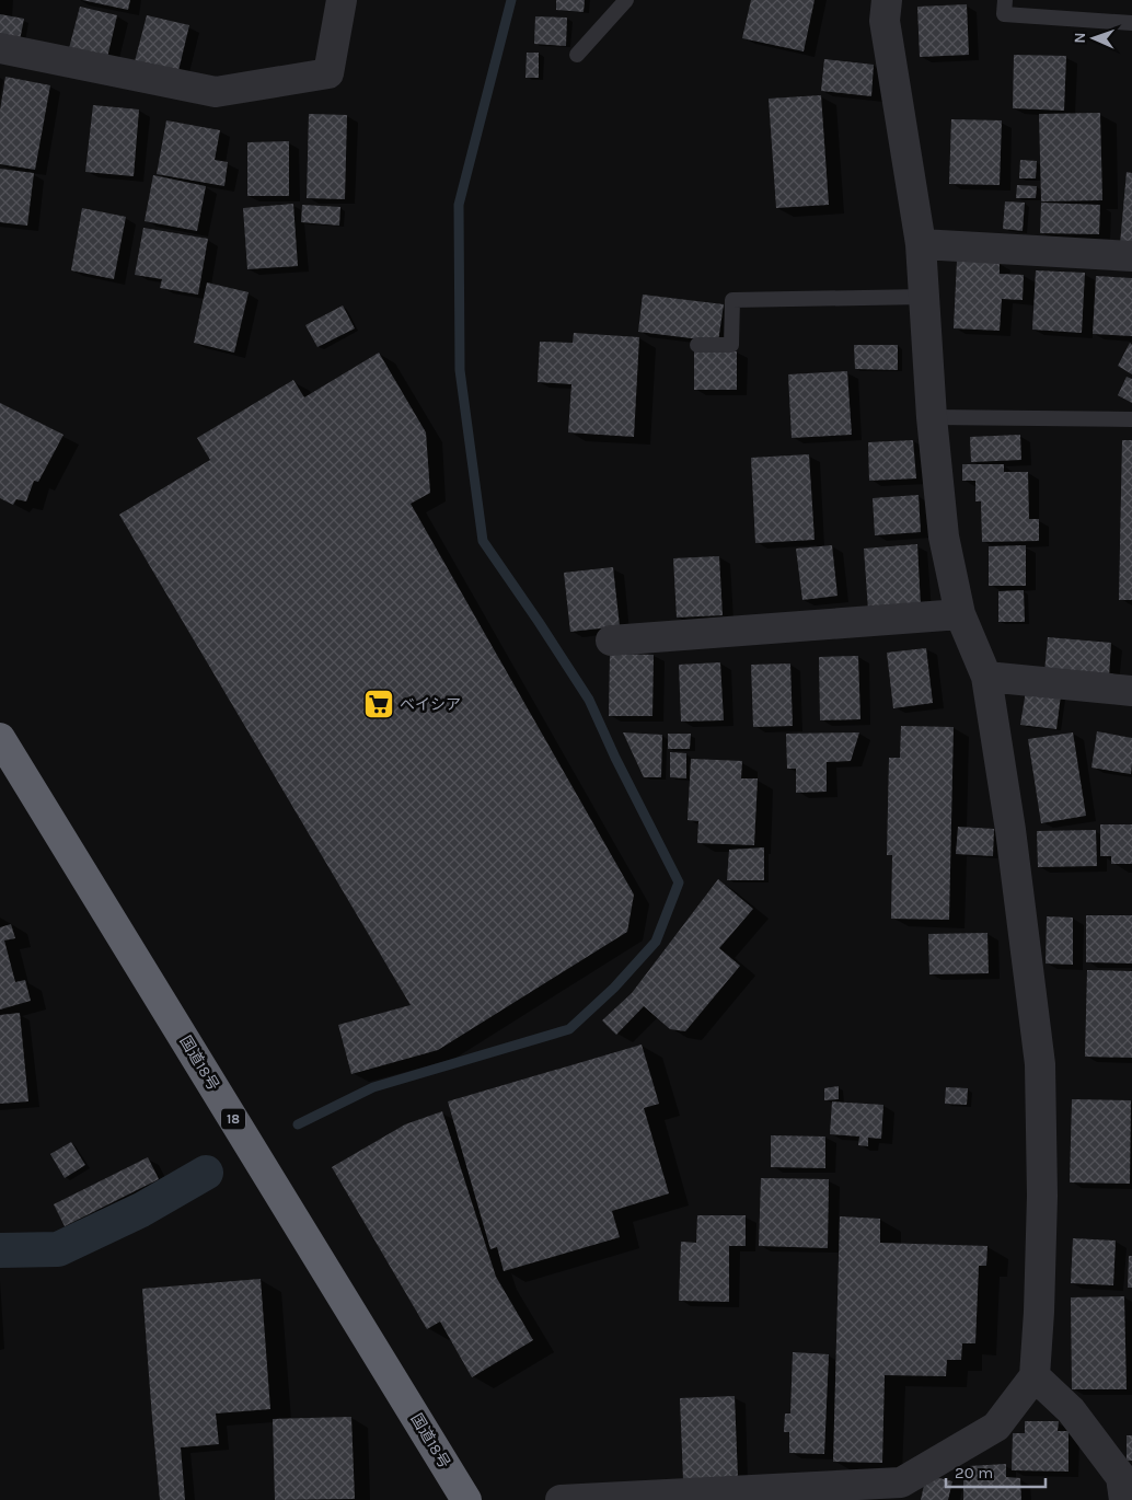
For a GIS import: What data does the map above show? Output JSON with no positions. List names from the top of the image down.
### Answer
{
  "streets": {
    "highway": ["国道18号", "18"]
  },
  "places": {
    "supermarket": ["ベイシア"]
  },
  "scale_bar": "20 m",
  "north": "left"
}
